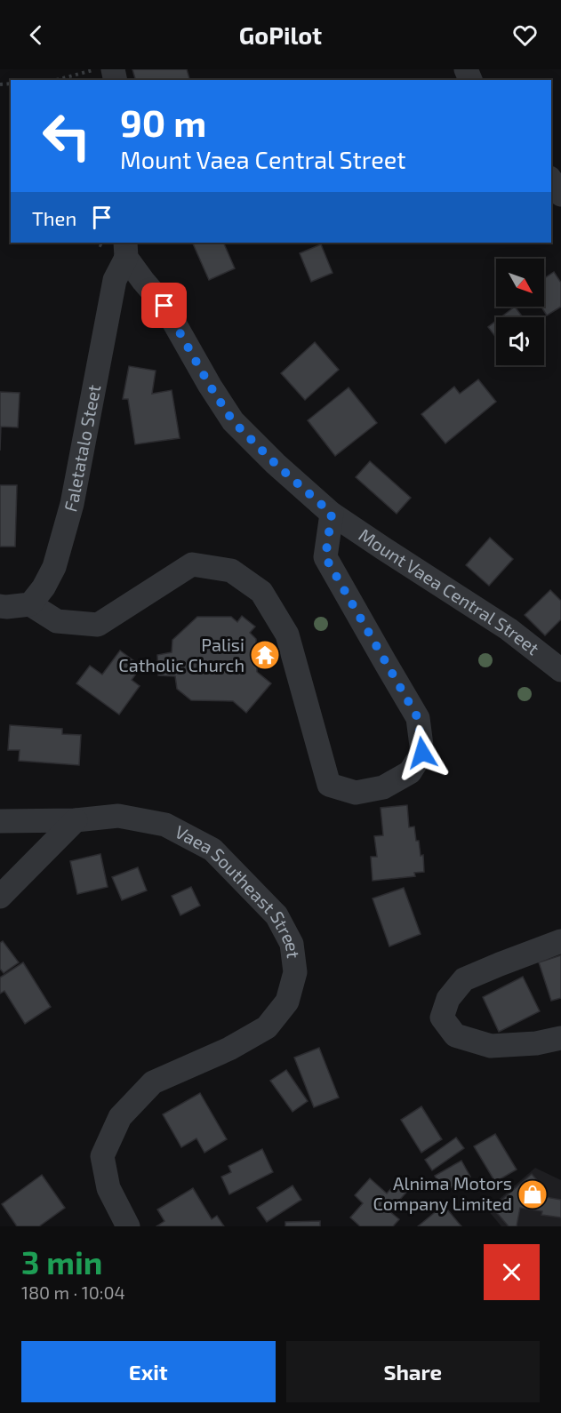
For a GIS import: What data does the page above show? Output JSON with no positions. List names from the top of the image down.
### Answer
{
  "streets": {
    "street": ["Faletatalo Steet", "Mount Vaea Central Street", "Vaea Southeast Street"]
  },
  "crossings": [
    ["Faletatalo Steet", "Mount Vaea Central Street"]
  ],
  "places": {
    "temple": ["Palisi Catholic Church"],
    "shop": ["Alnima Motors Company Limited"]
  },
  "north": "bottom right",
  "page": {
    "header": "GoPilot",
    "turn": ["90 m", "Mount Vaea Central Street"],
    "then": "Then",
    "heading": ["3 min", "180 m · 10:04"],
    "buttons": ["Exit", "Share"]
  }
}
